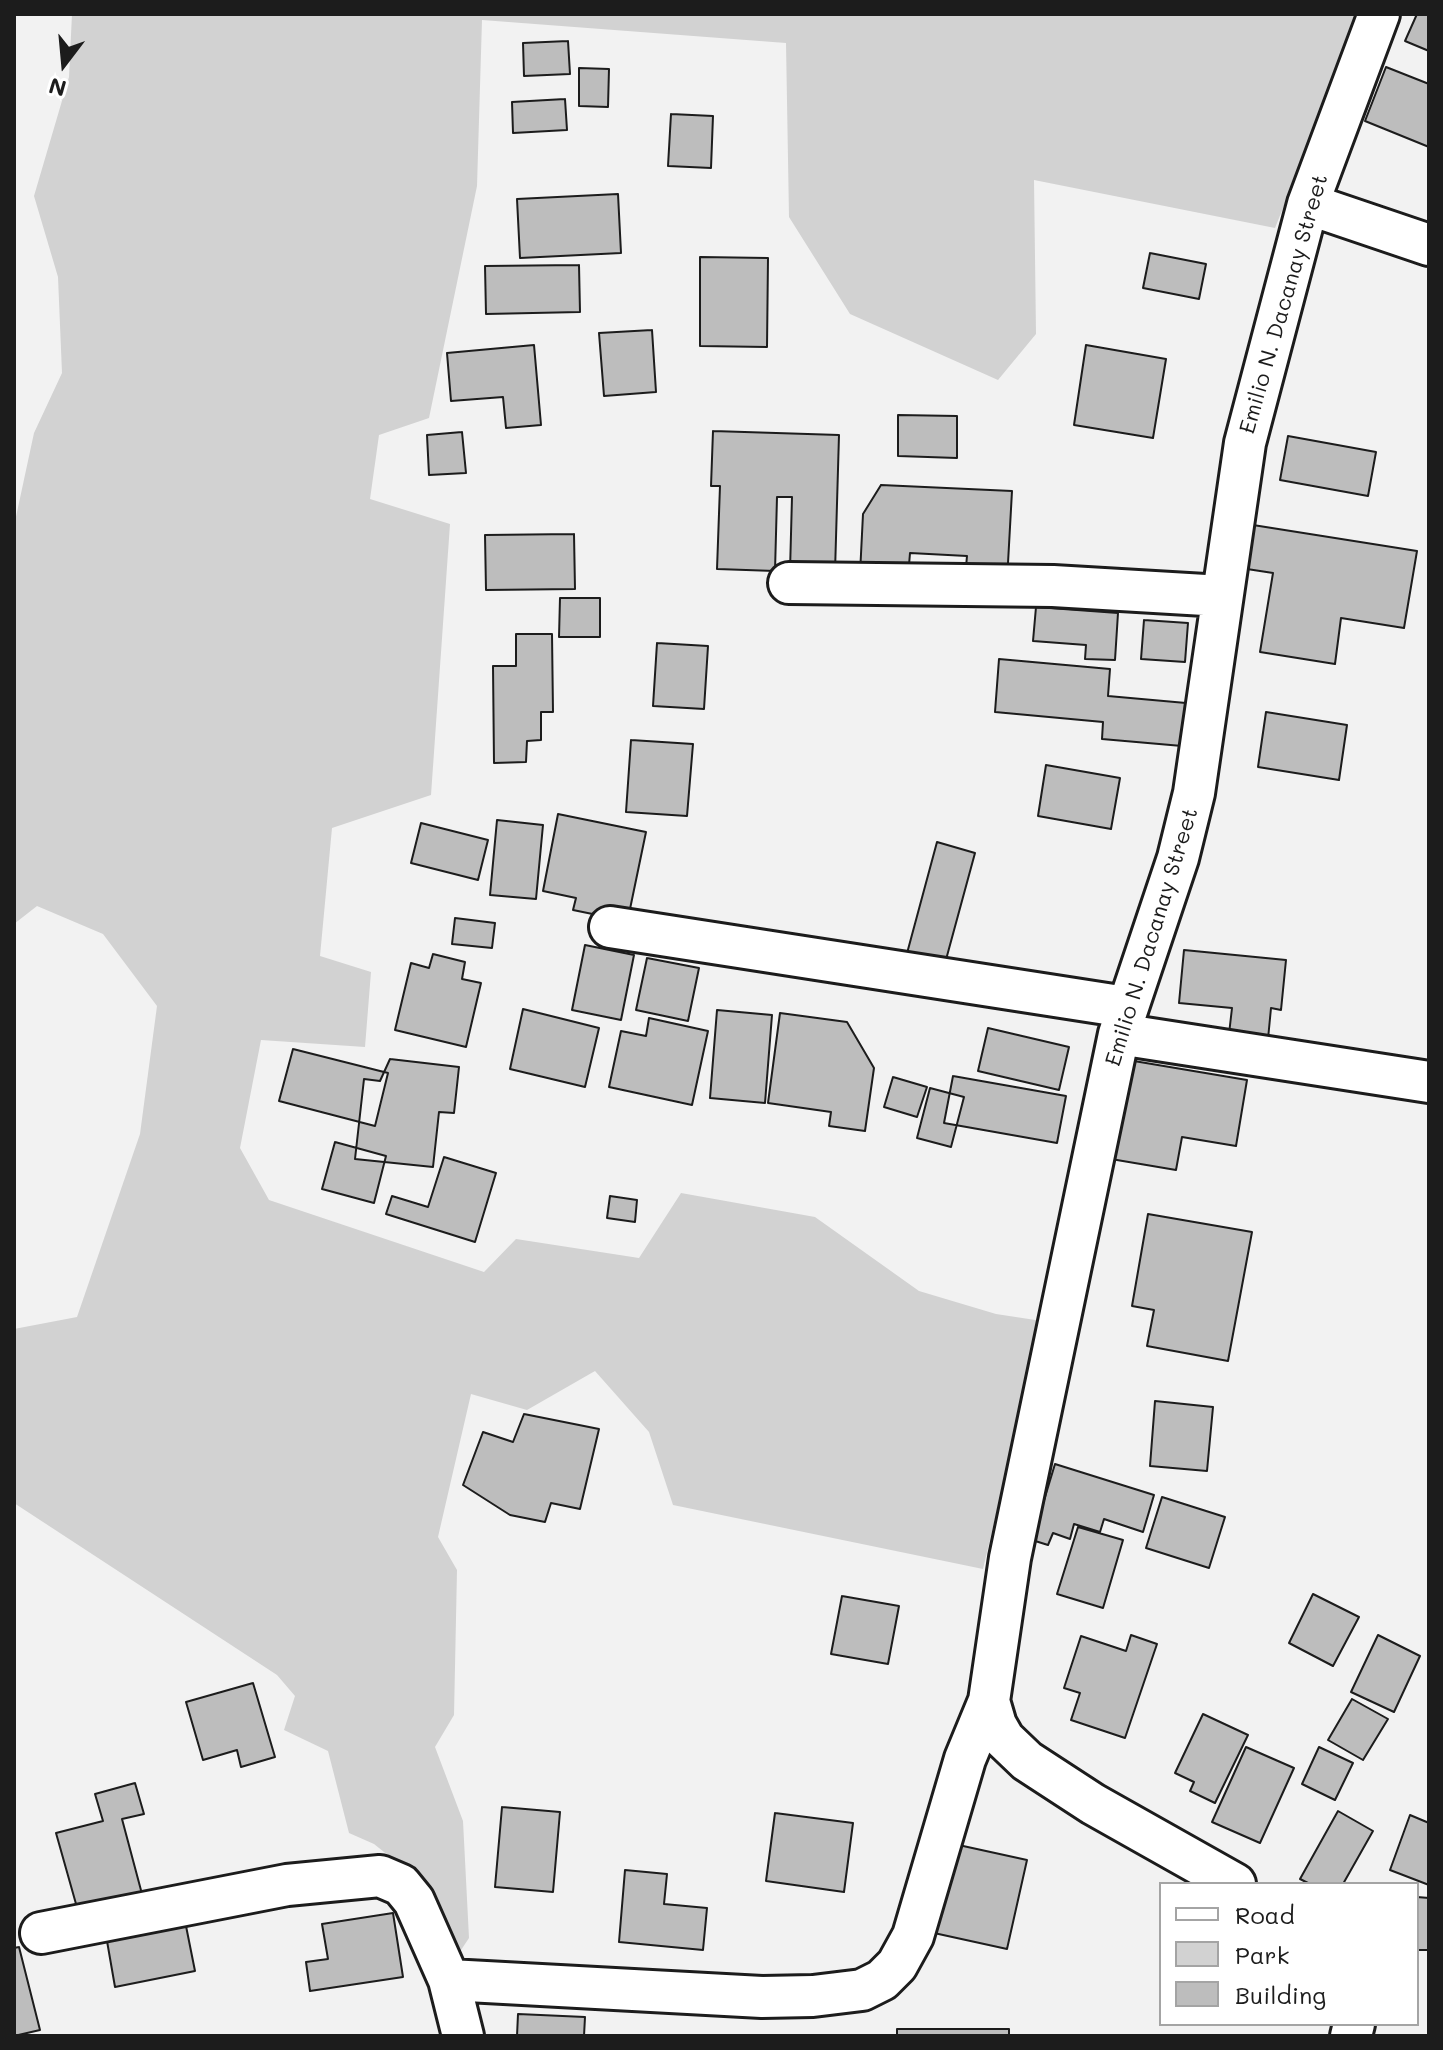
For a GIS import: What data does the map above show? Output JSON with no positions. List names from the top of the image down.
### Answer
{
  "streets": {
    "street": ["Emilio N. Dacanay Street"]
  },
  "legend": ["Road", "Park", "Building"],
  "north": "bottom"
}
